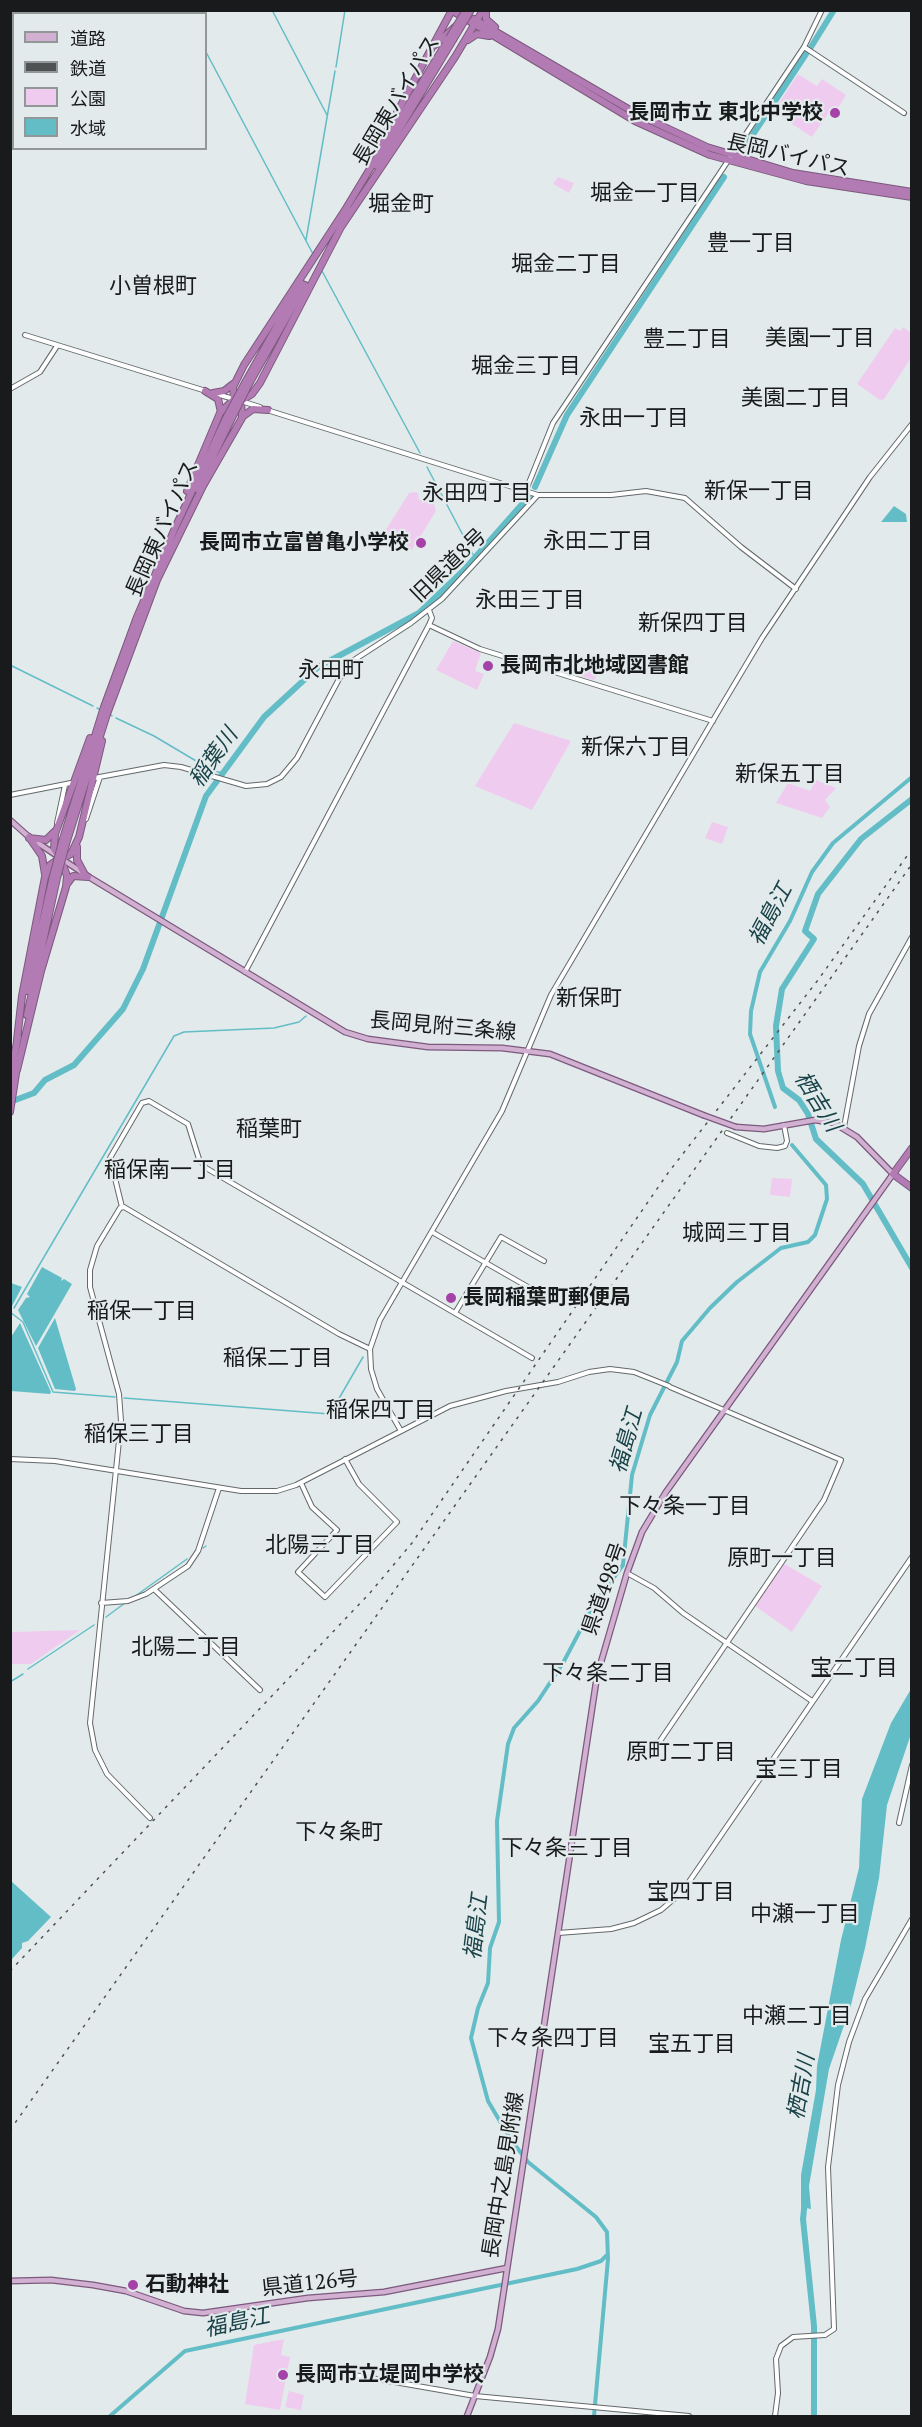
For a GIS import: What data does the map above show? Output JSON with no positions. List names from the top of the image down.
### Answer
{
  "streets": {
    "highway": ["長岡東バイパス", "長岡バイパス"],
    "main road": [
      "長岡見附三条線",
      "県道498号",
      "長岡中之島見附線",
      "県道126号"
    ],
    "street": ["旧県道8号"]
  },
  "crossings": [
    ["長岡東バイパス", "長岡バイパス"],
    ["県道498号", "長岡中之島見附線"],
    ["長岡中之島見附線", "県道126号"]
  ],
  "districts": [
    "堀金一丁目",
    "堀金町",
    "豊一丁目",
    "堀金二丁目",
    "小曽根町",
    "美園一丁目",
    "豊二丁目",
    "堀金三丁目",
    "美園二丁目",
    "永田一丁目",
    "新保一丁目",
    "永田四丁目",
    "永田二丁目",
    "永田三丁目",
    "新保四丁目",
    "永田町",
    "新保六丁目",
    "新保五丁目",
    "新保町",
    "稲葉町",
    "稲保南一丁目",
    "城岡三丁目",
    "稲保一丁目",
    "稲保二丁目",
    "稲保四丁目",
    "稲保三丁目",
    "下々条一丁目",
    "北陽三丁目",
    "原町一丁目",
    "北陽二丁目",
    "宝二丁目",
    "下々条二丁目",
    "原町二丁目",
    "宝三丁目",
    "下々条町",
    "下々条三丁目",
    "宝四丁目",
    "中瀬一丁目",
    "中瀬二丁目",
    "下々条四丁目",
    "宝五丁目"
  ],
  "water": ["稲葉川", "福島江", "栖吉川"],
  "places": [
    "長岡市立 東北中学校",
    "長岡市立富曽亀小学校",
    "長岡市北地域図書館",
    "長岡稲葉町郵便局",
    "石動神社",
    "長岡市立堤岡中学校"
  ],
  "legend": [
    "道路",
    "鉄道",
    "公園",
    "水域"
  ]
}
